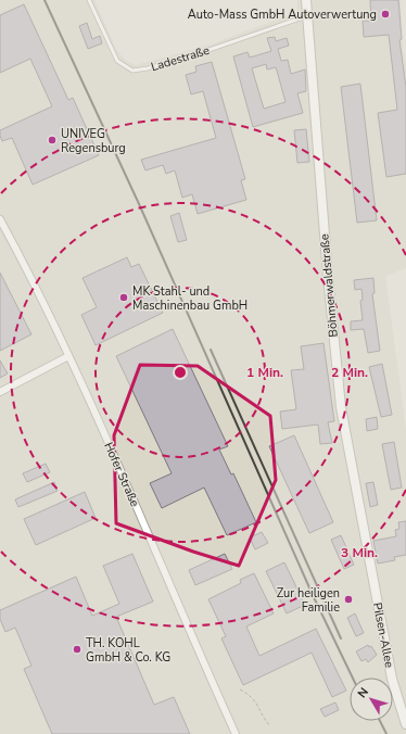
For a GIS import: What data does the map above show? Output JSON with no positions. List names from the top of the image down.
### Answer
{
  "streets": {
    "street": ["Böhmerwaldstraße", "Hofer Straße", "Pilsen-Allee"],
    "lane": ["Ladestraße"]
  },
  "crossings": [
    ["Ladestraße", "Böhmerwaldstraße"],
    ["Böhmerwaldstraße", "Pilsen-Allee"]
  ],
  "places": [
    "Auto-Mass GmbH Autoverwertung",
    "UNIVEG Regensburg",
    "MK Stahl- und Maschinenbau GmbH",
    "Zur heiligen Familie",
    "TH. KOHL GmbH & Co. KG"
  ],
  "north": "top left",
  "rings": ["1 Min.", "2 Min.", "3 Min."]
}
